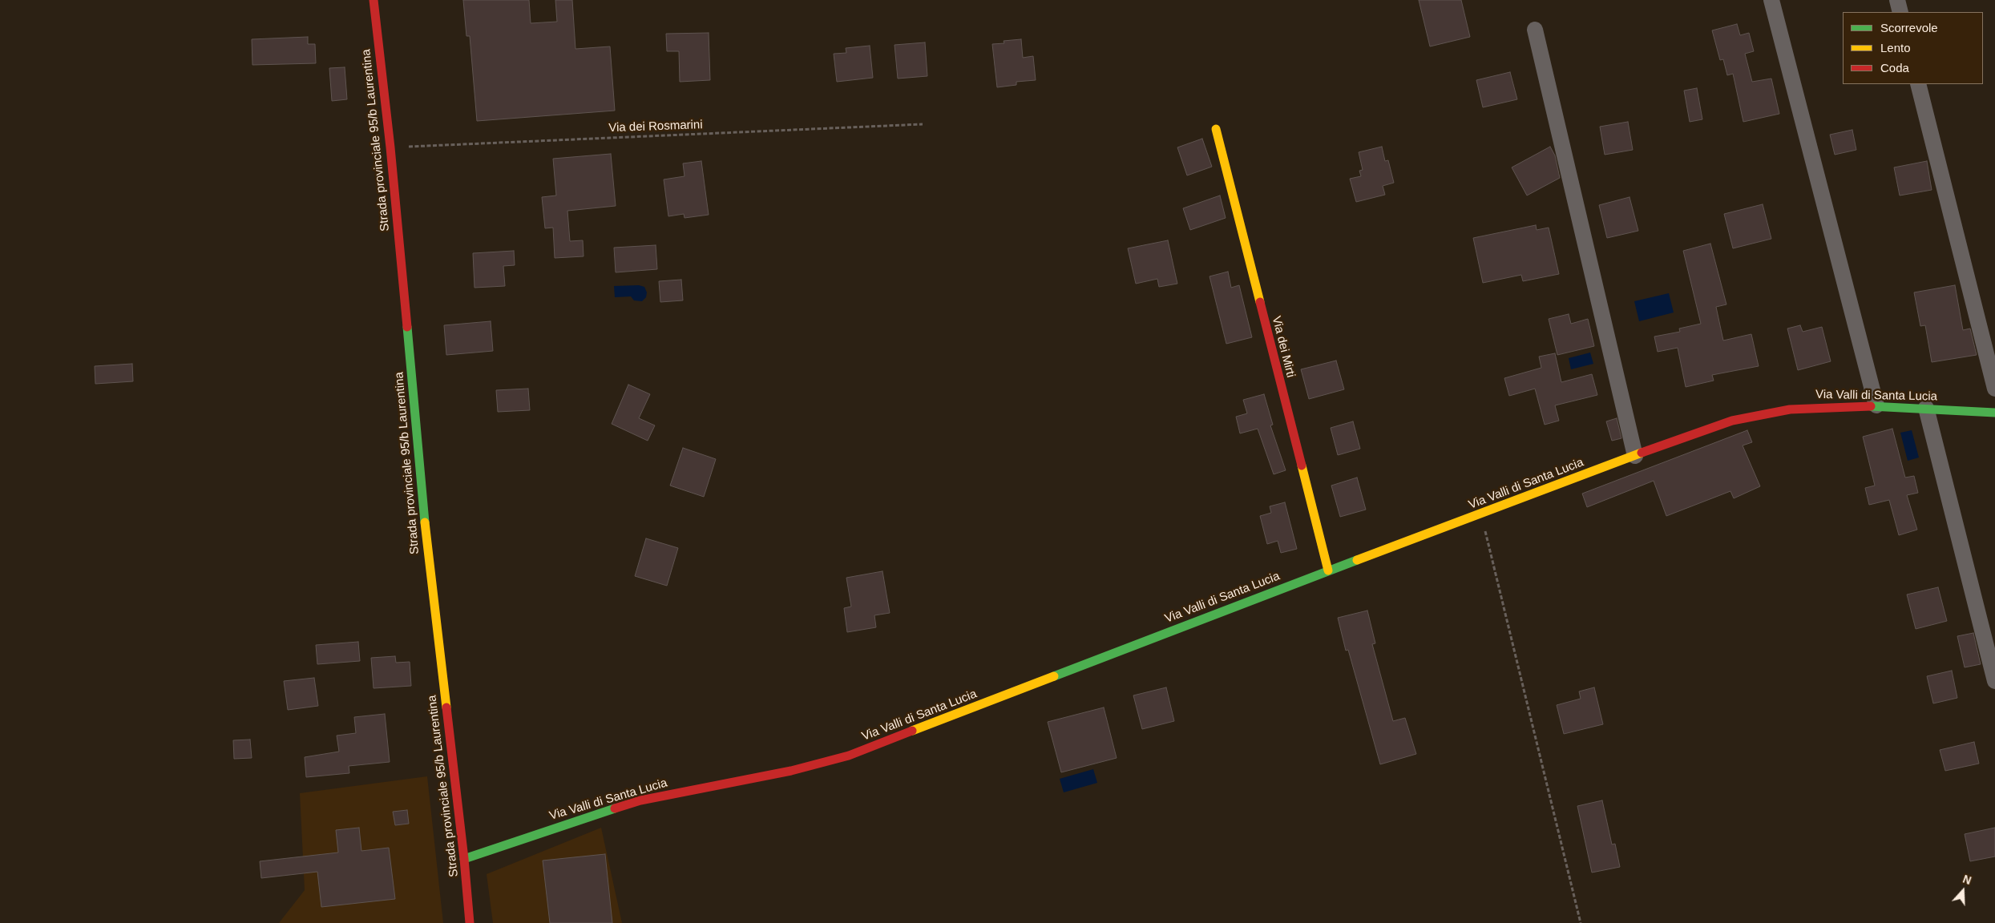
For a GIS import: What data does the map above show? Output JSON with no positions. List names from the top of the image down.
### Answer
{
  "streets": {
    "street": ["Strada provinciale 95/b Laurentina", "Via dei Mirti", "Via Valli di Santa Lucia"],
    "path": ["Via dei Rosmarini"]
  },
  "crossings": [
    ["Via dei Rosmarini", "Strada provinciale 95/b Laurentina"],
    ["Strada provinciale 95/b Laurentina", "Via Valli di Santa Lucia"],
    ["Via dei Mirti", "Via Valli di Santa Lucia"]
  ],
  "legend": ["Scorrevole", "Lento", "Coda"],
  "north": "top"
}
